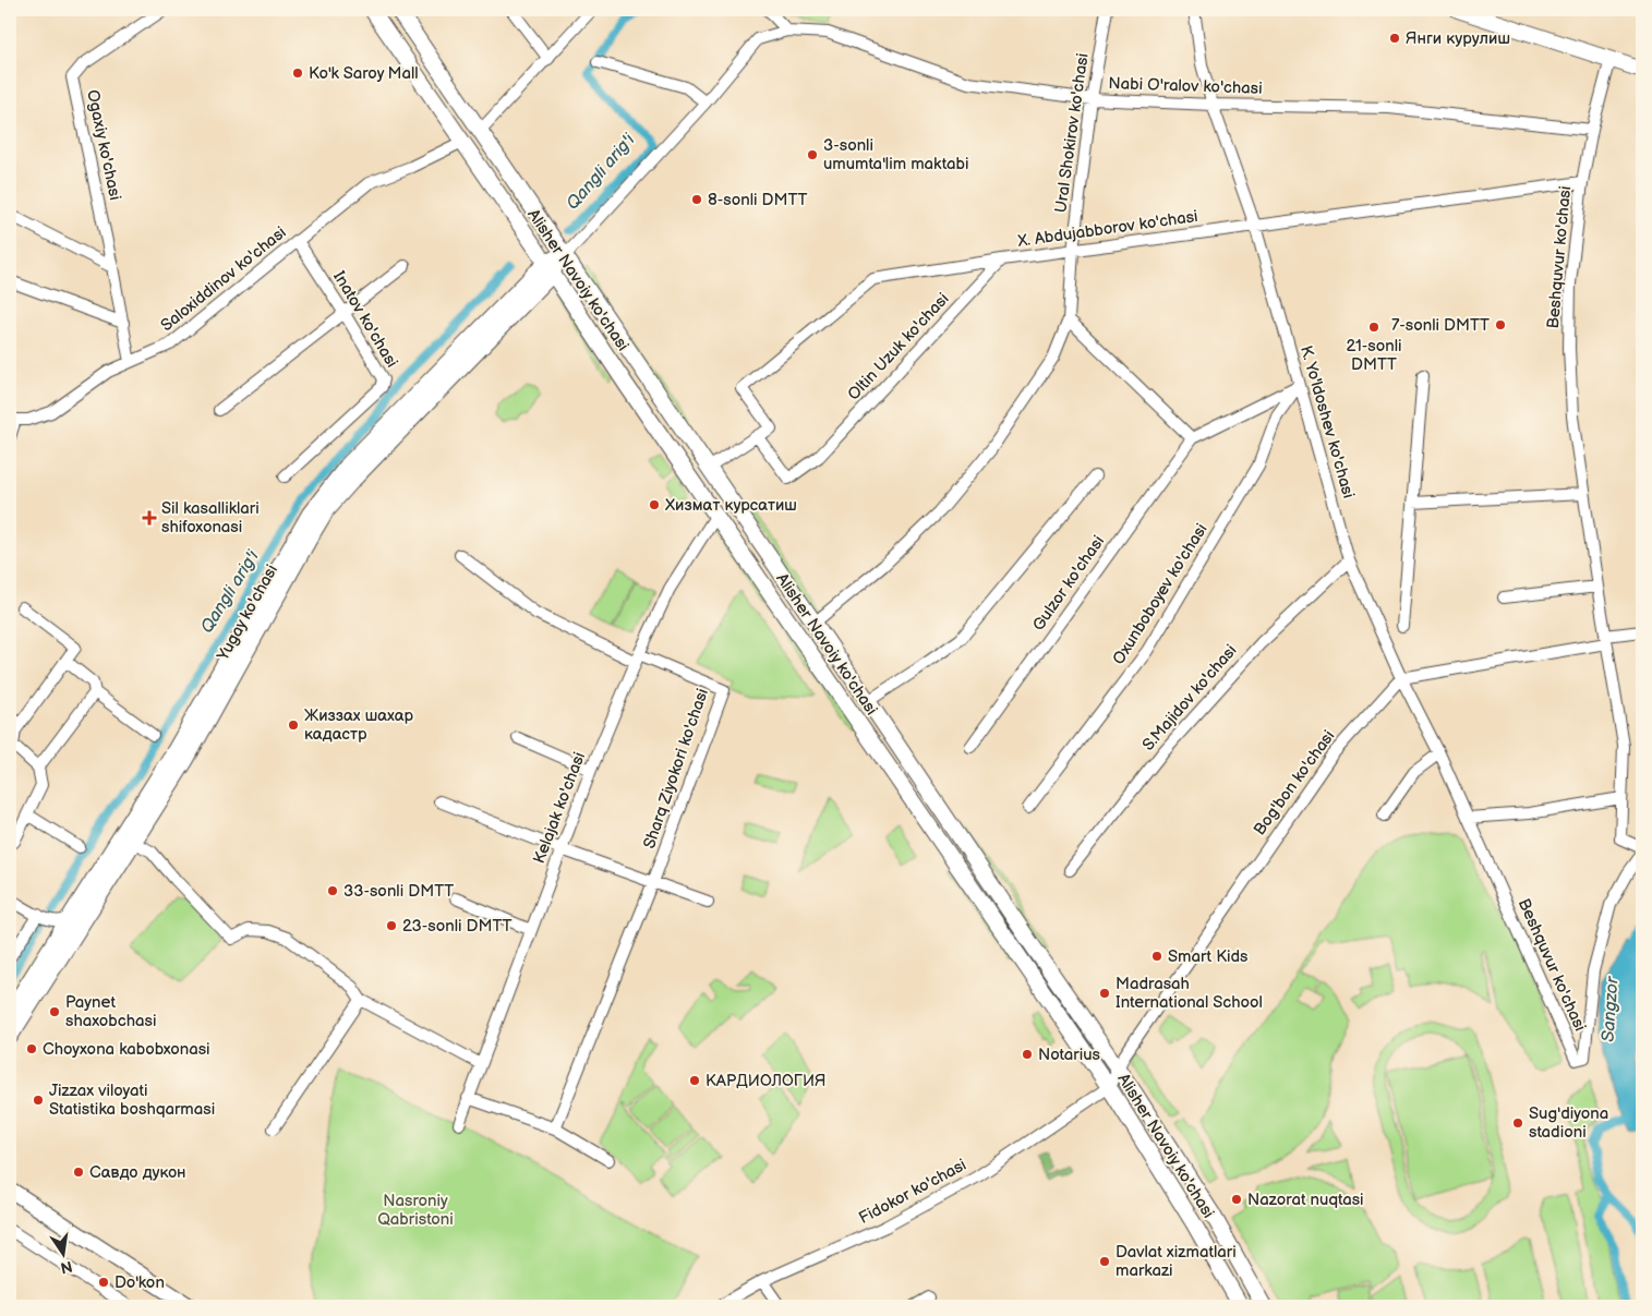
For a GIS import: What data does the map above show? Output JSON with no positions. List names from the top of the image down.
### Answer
{
  "streets": {
    "main road": ["Alisher Navoiy ko'chasi", "Yugay ko'chasi"],
    "street": [
      "Nabi O'ralov ko'chasi",
      "Ural Shokirov ko'chasi",
      "Ogaxiy ko'chasi",
      "X. Abdujabborov ko'chasi",
      "Beshquvur ko'chasi",
      "Saloxiddinov ko'chasi",
      "Inatov ko'chasi",
      "Oltin Uzuk ko'chasi",
      "K. Yo'ldoshev ko'chasi",
      "Gulzor ko'chasi",
      "Oxunboboyev ko'chasi",
      "S.Majidov ko'chasi",
      "Sharq Ziyokori ko'chasi",
      "Bog'bon ko'chasi",
      "Kelajak ko'chasi",
      "Fidokor ko'chasi"
    ]
  },
  "crossings": [
    ["Nabi O'ralov ko'chasi", "Ural Shokirov ko'chasi"],
    ["Nabi O'ralov ko'chasi", "Beshquvur ko'chasi"],
    ["Nabi O'ralov ko'chasi", "Alisher Navoiy ko'chasi"],
    ["Nabi O'ralov ko'chasi", "K. Yo'ldoshev ko'chasi"],
    ["Nabi O'ralov ko'chasi", "Yugay ko'chasi"],
    ["Ural Shokirov ko'chasi", "X. Abdujabborov ko'chasi"],
    ["Ural Shokirov ko'chasi", "Alisher Navoiy ko'chasi"],
    ["X. Abdujabborov ko'chasi", "Beshquvur ko'chasi"],
    ["X. Abdujabborov ko'chasi", "Oltin Uzuk ko'chasi"],
    ["X. Abdujabborov ko'chasi", "K. Yo'ldoshev ko'chasi"],
    ["Beshquvur ko'chasi", "K. Yo'ldoshev ko'chasi"],
    ["Saloxiddinov ko'chasi", "Alisher Navoiy ko'chasi"],
    ["Saloxiddinov ko'chasi", "Inatov ko'chasi"],
    ["Alisher Navoiy ko'chasi", "Yugay ko'chasi"],
    ["Alisher Navoiy ko'chasi", "Bog'bon ko'chasi"],
    ["Alisher Navoiy ko'chasi", "Kelajak ko'chasi"],
    ["Alisher Navoiy ko'chasi", "Fidokor ko'chasi"],
    ["K. Yo'ldoshev ko'chasi", "Gulzor ko'chasi"],
    ["K. Yo'ldoshev ko'chasi", "Oxunboboyev ko'chasi"],
    ["K. Yo'ldoshev ko'chasi", "S.Majidov ko'chasi"],
    ["K. Yo'ldoshev ko'chasi", "Bog'bon ko'chasi"],
    ["Gulzor ko'chasi", "Oxunboboyev ko'chasi"],
    ["Sharq Ziyokori ko'chasi", "Kelajak ko'chasi"],
    ["Bog'bon ko'chasi", "Fidokor ko'chasi"]
  ],
  "water": ["Qangli arig'i", "Sangzor"],
  "parks": ["Nasroniy Qabristoni"],
  "places": {
    "other": [
      "Янги курулиш",
      "Ko'k Saroy Mall",
      "3-sonli umumta'lim maktabi",
      "8-sonli DMTT",
      "7-sonli DMTT",
      "21-sonli DMTT",
      "Хизмат курсатиш",
      "Жиззах шахар кадастр",
      "33-sonli DMTT",
      "23-sonli DMTT",
      "Smart Kids",
      "Madrasah International School",
      "Paynet shaxobchasi",
      "Choyxona kabobxonasi",
      "Notarius",
      "КАРДИОЛОГИЯ",
      "Jizzax viloyati Statistika boshqarmasi",
      "Sug'diyona stadioni",
      "Cавдо дукон",
      "Nazorat nuqtasi",
      "Davlat xizmatlari markazi",
      "Do'kon"
    ],
    "health": ["Sil kasalliklari shifoxonasi"]
  },
  "north": "bottom"
}
